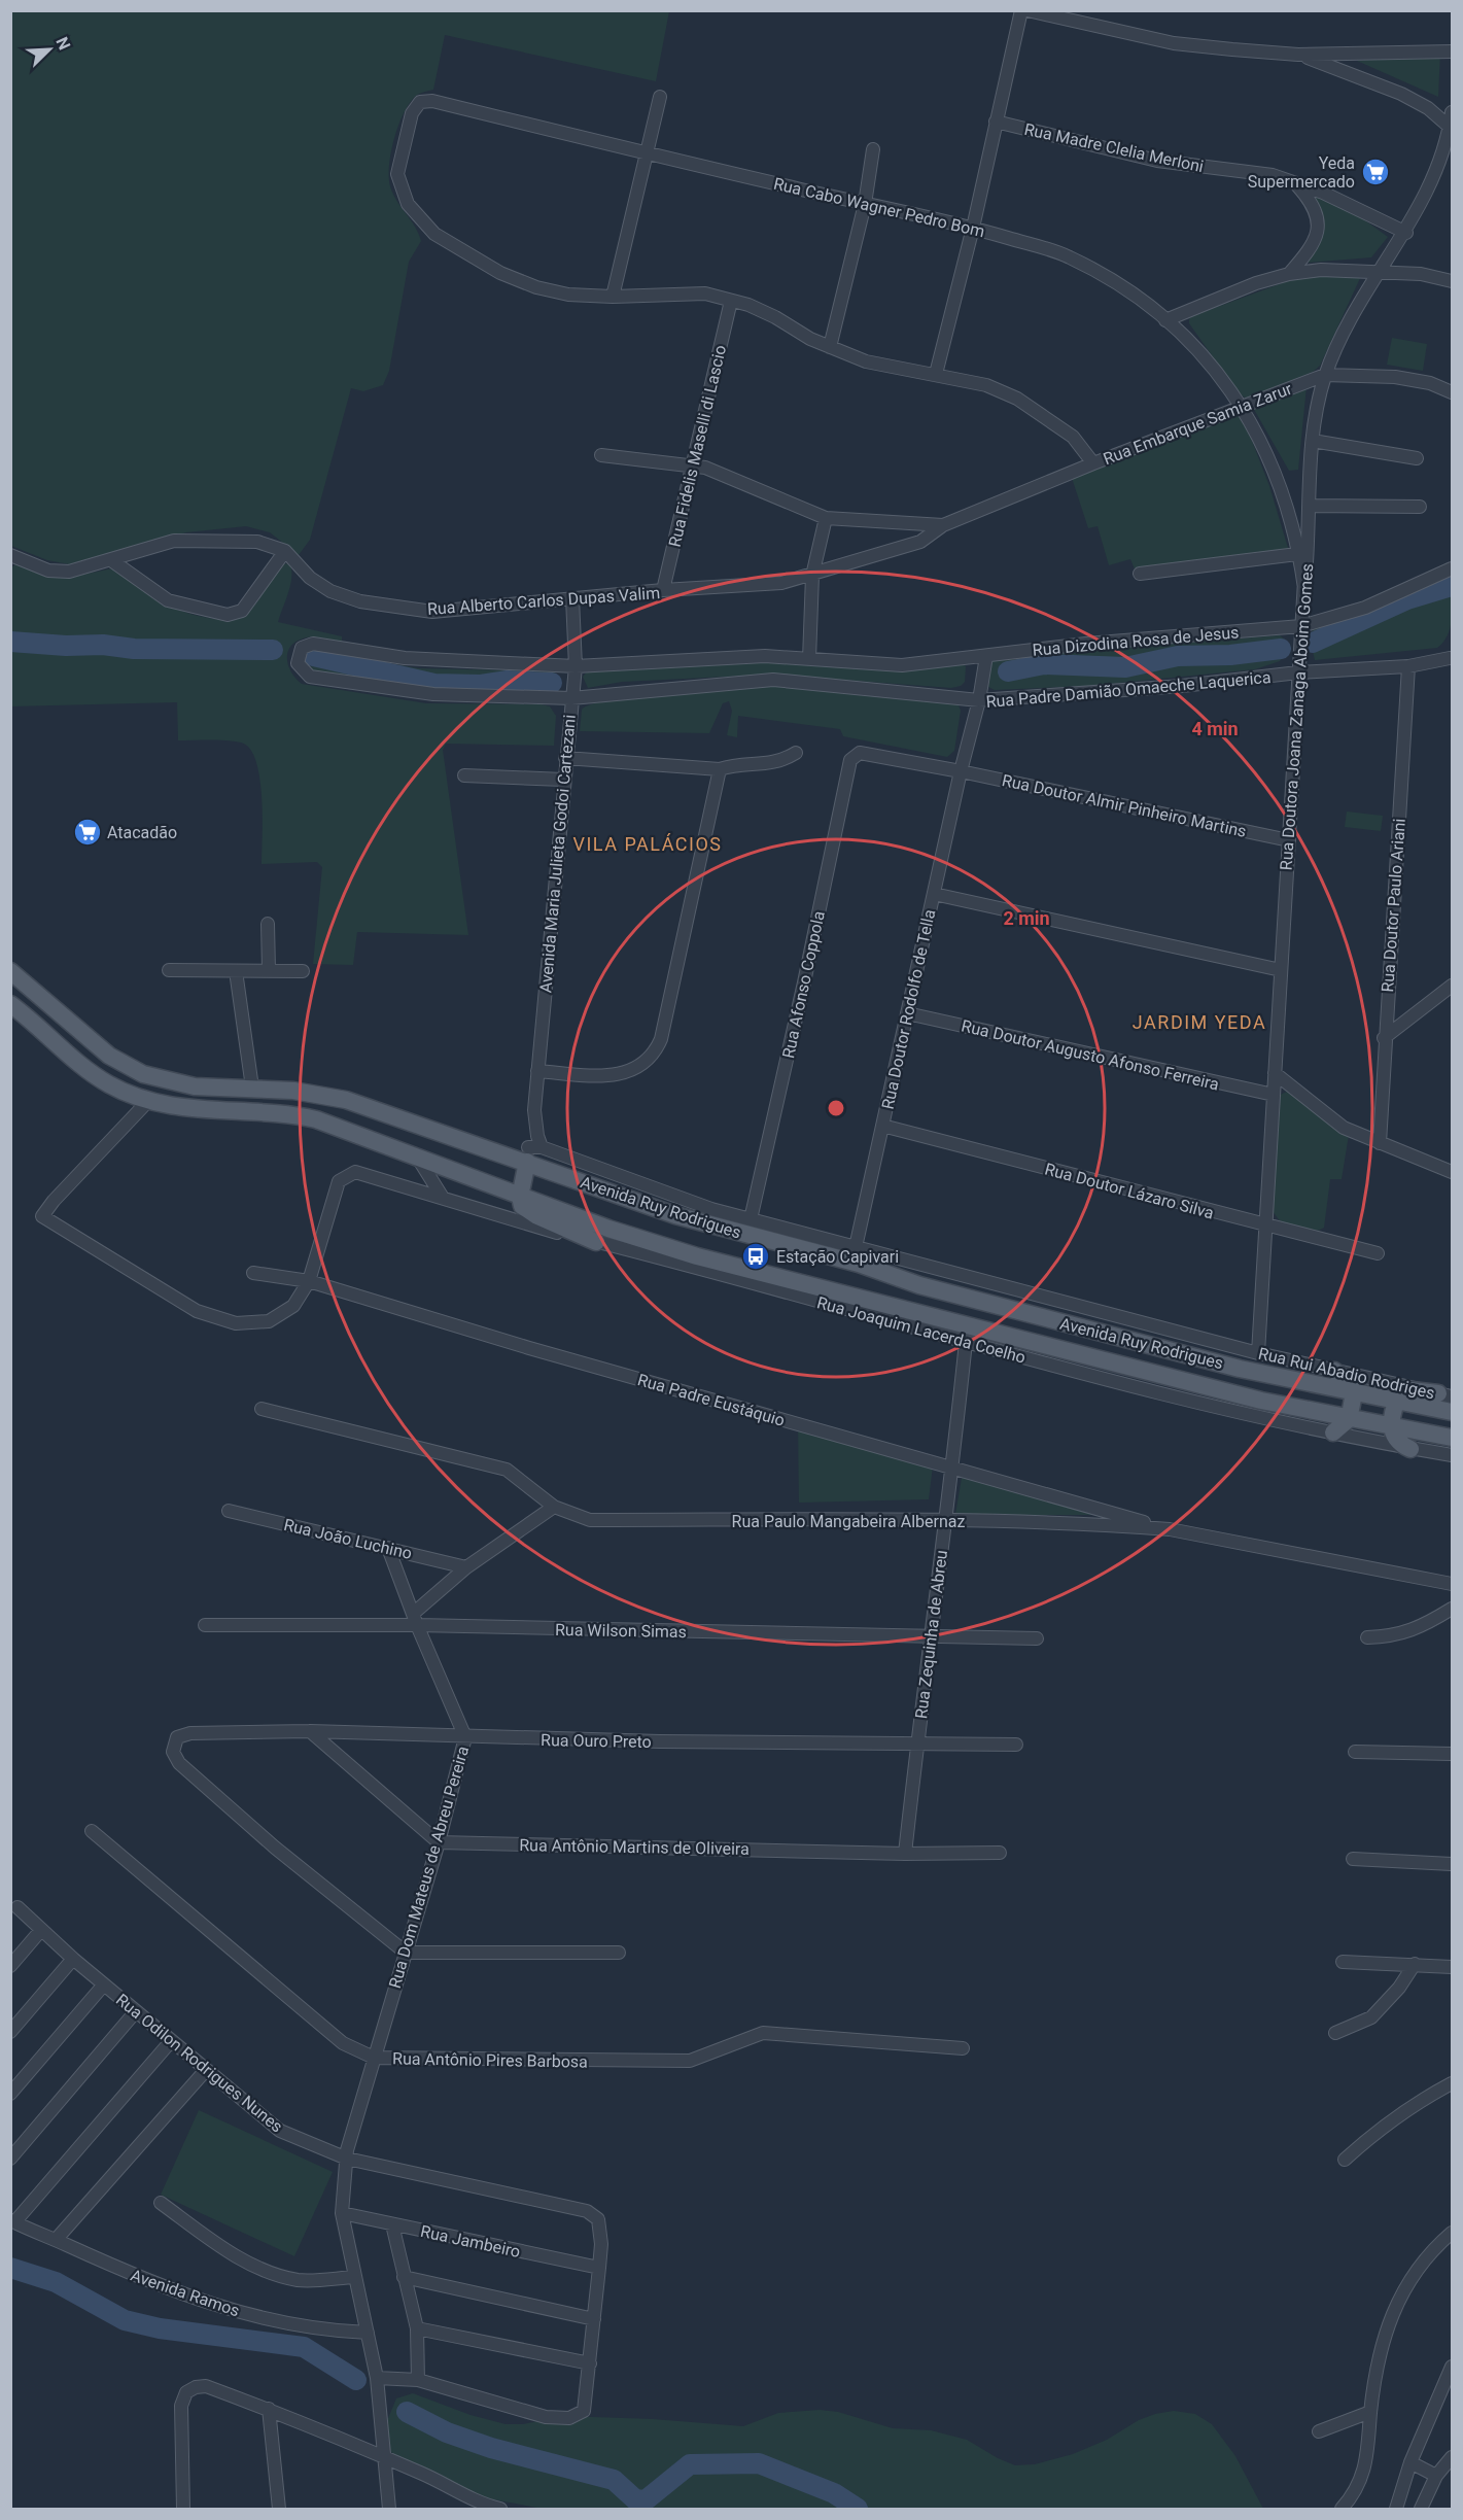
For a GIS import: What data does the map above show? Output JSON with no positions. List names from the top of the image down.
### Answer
{
  "streets": {
    "main road": ["Avenida Ruy Rodrigues"],
    "street": [
      "Rua Madre Clelia Merloni",
      "Rua Cabo Wagner Pedro Bom",
      "Rua Embarque Samia Zarur",
      "Rua Fidelis Maselli di Lascio",
      "Rua Alberto Carlos Dupas Valim",
      "Rua Dizodina Rosa de Jesus",
      "Rua Padre Damião Omaeche Laquerica",
      "Rua Doutora Joana Zanaga Aboim Gomes",
      "Rua Doutor Almir Pinheiro Martins",
      "Avenida Maria Julieta Godoi Cartezani",
      "Rua Doutor Paulo Ariani",
      "Rua Afonso Coppola",
      "Rua Doutor Rodolfo de Tella",
      "Rua Doutor Augusto Afonso Ferreira",
      "Rua Doutor Lázaro Silva",
      "Rua Joaquim Lacerda Coelho",
      "Rua Rui Abadio Rodriges",
      "Rua Padre Eustáquio",
      "Rua Paulo Mangabeira Albernaz",
      "Rua João Luchino",
      "Rua Wilson Simas",
      "Rua Zequinha de Abreu",
      "Rua Ouro Preto",
      "Rua Antônio Martins de Oliveira",
      "Rua Dom Mateus de Abreu Pereira",
      "Rua Antônio Pires Barbosa",
      "Rua Odilon Rodrigues Nunes",
      "Rua Jambeiro",
      "Avenida Ramos"
    ]
  },
  "crossings": [
    ["Rua Madre Clelia Merloni", "Rua Doutora Joana Zanaga Aboim Gomes"],
    ["Rua Cabo Wagner Pedro Bom", "Rua Embarque Samia Zarur"],
    ["Rua Cabo Wagner Pedro Bom", "Rua Doutora Joana Zanaga Aboim Gomes"],
    ["Rua Embarque Samia Zarur", "Rua Alberto Carlos Dupas Valim"],
    ["Rua Embarque Samia Zarur", "Rua Doutora Joana Zanaga Aboim Gomes"],
    ["Rua Fidelis Maselli di Lascio", "Rua Alberto Carlos Dupas Valim"],
    ["Rua Alberto Carlos Dupas Valim", "Avenida Maria Julieta Godoi Cartezani"],
    ["Rua Dizodina Rosa de Jesus", "Rua Doutora Joana Zanaga Aboim Gomes"],
    ["Rua Dizodina Rosa de Jesus", "Avenida Maria Julieta Godoi Cartezani"],
    ["Rua Padre Damião Omaeche Laquerica", "Rua Doutora Joana Zanaga Aboim Gomes"],
    ["Rua Padre Damião Omaeche Laquerica", "Rua Doutor Almir Pinheiro Martins"],
    ["Rua Padre Damião Omaeche Laquerica", "Rua Doutor Paulo Ariani"],
    ["Rua Padre Damião Omaeche Laquerica", "Rua Afonso Coppola"],
    ["Rua Padre Damião Omaeche Laquerica", "Rua Doutor Rodolfo de Tella"],
    ["Rua Doutora Joana Zanaga Aboim Gomes", "Rua Doutor Almir Pinheiro Martins"],
    ["Rua Doutora Joana Zanaga Aboim Gomes", "Rua Doutor Augusto Afonso Ferreira"],
    ["Rua Doutora Joana Zanaga Aboim Gomes", "Rua Doutor Lázaro Silva"],
    ["Rua Doutora Joana Zanaga Aboim Gomes", "Rua Rui Abadio Rodriges"],
    ["Rua Doutor Almir Pinheiro Martins", "Rua Afonso Coppola"],
    ["Rua Doutor Almir Pinheiro Martins", "Rua Doutor Rodolfo de Tella"],
    ["Avenida Maria Julieta Godoi Cartezani", "Avenida Ruy Rodrigues"],
    ["Avenida Maria Julieta Godoi Cartezani", "Rua Rui Abadio Rodriges"],
    ["Rua Afonso Coppola", "Rua Doutor Rodolfo de Tella"],
    ["Rua Afonso Coppola", "Rua Rui Abadio Rodriges"],
    ["Rua Doutor Rodolfo de Tella", "Rua Doutor Augusto Afonso Ferreira"],
    ["Rua Doutor Rodolfo de Tella", "Rua Doutor Lázaro Silva"],
    ["Rua Doutor Rodolfo de Tella", "Rua Rui Abadio Rodriges"],
    ["Avenida Ruy Rodrigues", "Rua Joaquim Lacerda Coelho"],
    ["Avenida Ruy Rodrigues", "Rua Rui Abadio Rodriges"],
    ["Rua Joaquim Lacerda Coelho", "Rua Padre Eustáquio"],
    ["Rua Joaquim Lacerda Coelho", "Rua Zequinha de Abreu"],
    ["Rua Padre Eustáquio", "Rua Paulo Mangabeira Albernaz"],
    ["Rua Padre Eustáquio", "Rua Zequinha de Abreu"],
    ["Rua Paulo Mangabeira Albernaz", "Rua Zequinha de Abreu"],
    ["Rua João Luchino", "Rua Dom Mateus de Abreu Pereira"],
    ["Rua Wilson Simas", "Rua Zequinha de Abreu"],
    ["Rua Wilson Simas", "Rua Dom Mateus de Abreu Pereira"],
    ["Rua Zequinha de Abreu", "Rua Ouro Preto"],
    ["Rua Zequinha de Abreu", "Rua Antônio Martins de Oliveira"],
    ["Rua Ouro Preto", "Rua Dom Mateus de Abreu Pereira"],
    ["Rua Antônio Martins de Oliveira", "Rua Dom Mateus de Abreu Pereira"],
    ["Rua Dom Mateus de Abreu Pereira", "Rua Antônio Pires Barbosa"],
    ["Rua Dom Mateus de Abreu Pereira", "Rua Odilon Rodrigues Nunes"],
    ["Rua Dom Mateus de Abreu Pereira", "Rua Jambeiro"],
    ["Rua Dom Mateus de Abreu Pereira", "Avenida Ramos"],
    ["Rua Odilon Rodrigues Nunes", "Rua Jambeiro"]
  ],
  "districts": ["VILA PALÁCIOS", "JARDIM YEDA"],
  "places": {
    "supermarket": ["Yeda Supermercado", "Atacadão"],
    "bus stop": ["Estação Capivari"]
  },
  "north": "top right",
  "rings": ["4 min", "2 min"]
}
